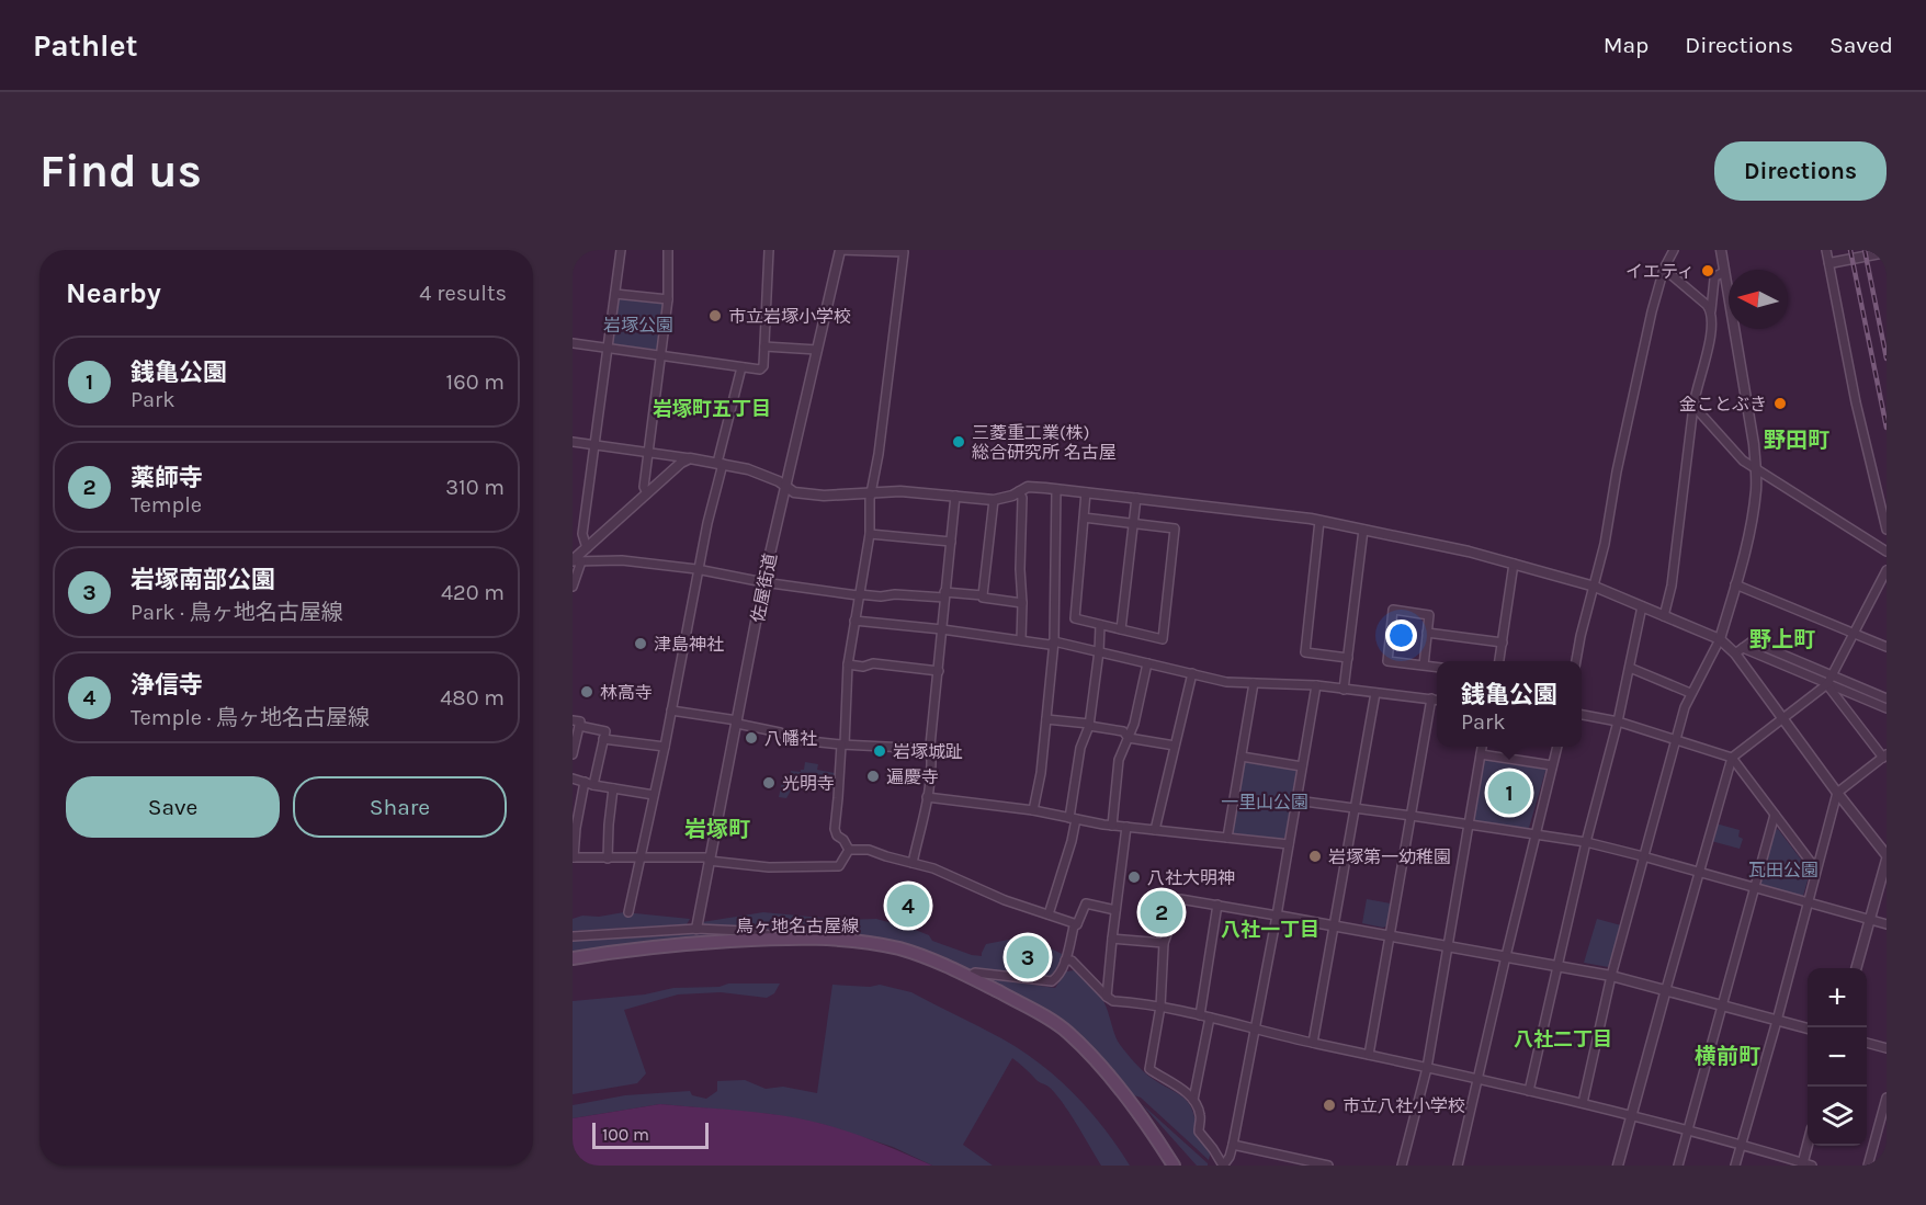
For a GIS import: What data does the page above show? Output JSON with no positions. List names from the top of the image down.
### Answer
{
  "streets": {
    "main road": ["鳥ヶ地名古屋線"],
    "street": ["佐屋街道"]
  },
  "districts": [
    "岩塚町五丁目",
    "野田町",
    "野上町",
    "岩塚町",
    "八社一丁目",
    "八社二丁目",
    "横前町"
  ],
  "parks": ["岩塚公園", "一里山公園", "瓦田公園"],
  "places": [
    "イエティ",
    "市立岩塚小学校",
    "金ことぶき",
    "三菱重工業(株) 総合研究所 名古屋",
    "津島神社",
    "林高寺",
    "八幡社",
    "岩塚城趾",
    "遍慶寺",
    "光明寺",
    "岩塚第一幼稚園",
    "八社大明神",
    "市立八社小学校"
  ],
  "scale_bar": "100 m",
  "north": "left",
  "page": {
    "header": "Pathlet",
    "nav": ["Map", "Directions", "Saved"],
    "buttons": [
      "Directions",
      ["Save", "Share"]
    ],
    "title": "Find us",
    "heading": ["Nearby", "4 results"],
    "list": [
      {
        "mark": "1",
        "name": "銭亀公園",
        "note": "Park",
        "value": "160 m"
      },
      {
        "mark": "2",
        "name": "薬師寺",
        "note": "Temple",
        "value": "310 m"
      },
      {
        "mark": "3",
        "name": "岩塚南部公園",
        "note": "Park · 鳥ヶ地名古屋線",
        "value": "420 m"
      },
      {
        "mark": "4",
        "name": "浄信寺",
        "note": "Temple · 鳥ヶ地名古屋線",
        "value": "480 m"
      }
    ],
    "popup": ["銭亀公園", "Park"],
    "pins": [
      "1",
      "4",
      "2",
      "3"
    ],
    "map_buttons": ["+", "−"],
    "scale": "100 m"
  }
}
